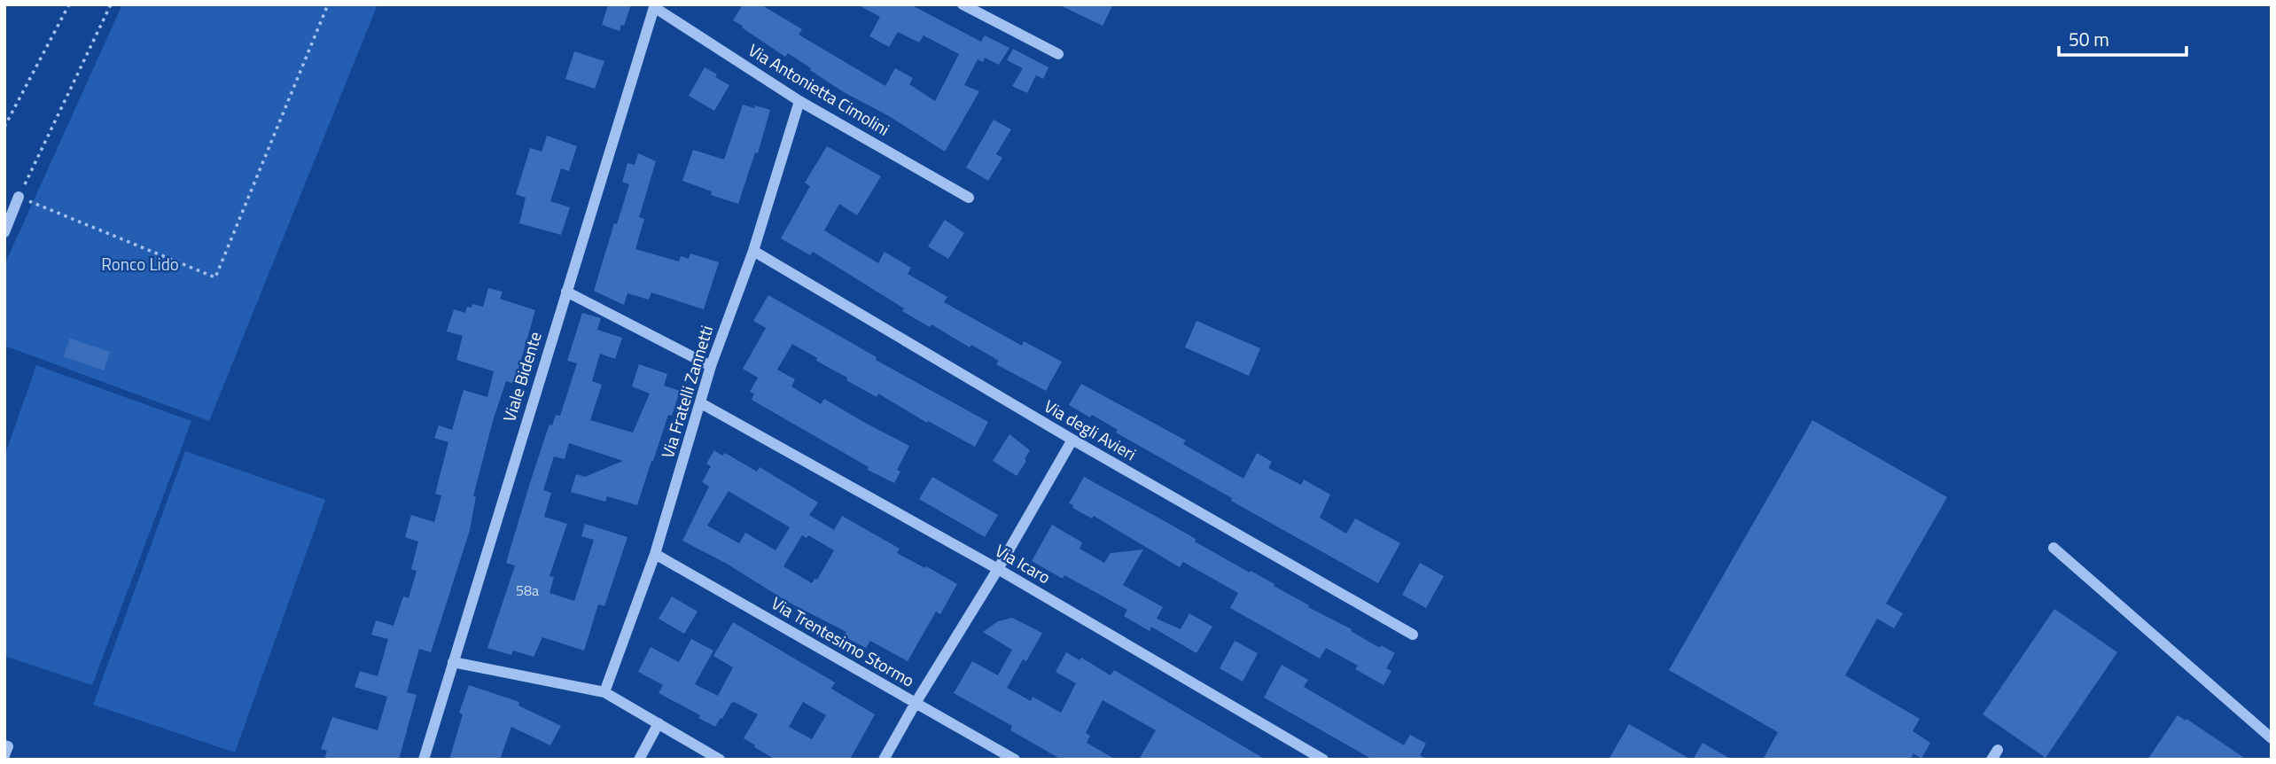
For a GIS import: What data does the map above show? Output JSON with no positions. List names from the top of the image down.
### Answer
{
  "streets": {
    "street": [
      "Via Antonietta Cimolini",
      "Viale Bidente",
      "Via Fratelli Zannetti",
      "Via degli Avieri",
      "Via Icaro",
      "Via Trentesimo Stormo"
    ]
  },
  "crossings": [
    ["Via Antonietta Cimolini", "Viale Bidente"],
    ["Via Antonietta Cimolini", "Via Fratelli Zannetti"],
    ["Via Fratelli Zannetti", "Via degli Avieri"],
    ["Via Fratelli Zannetti", "Via Icaro"],
    ["Via Fratelli Zannetti", "Via Trentesimo Stormo"]
  ],
  "parks": ["Ronco Lido"],
  "house_numbers": ["58a"],
  "scale_bar": "50 m"
}
